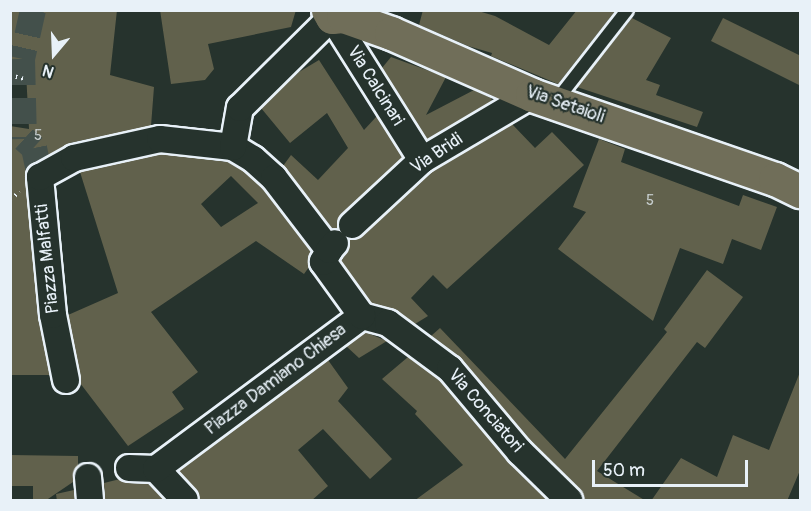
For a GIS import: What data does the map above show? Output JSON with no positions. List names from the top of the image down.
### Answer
{
  "streets": {
    "main road": ["Via Setaioli"],
    "street": [
      "Via Calcinari",
      "Via Bridi",
      "Piazza Malfatti",
      "Piazza Damiano Chiesa",
      "Via Conciatori"
    ]
  },
  "crossings": [
    ["Via Calcinari", "Via Setaioli"],
    ["Via Calcinari", "Via Bridi"],
    ["Via Setaioli", "Via Bridi"],
    ["Via Bridi", "Piazza Damiano Chiesa"],
    ["Piazza Damiano Chiesa", "Via Conciatori"]
  ],
  "house_numbers": ["5", "5"],
  "scale_bar": "50 m",
  "north": "bottom"
}
